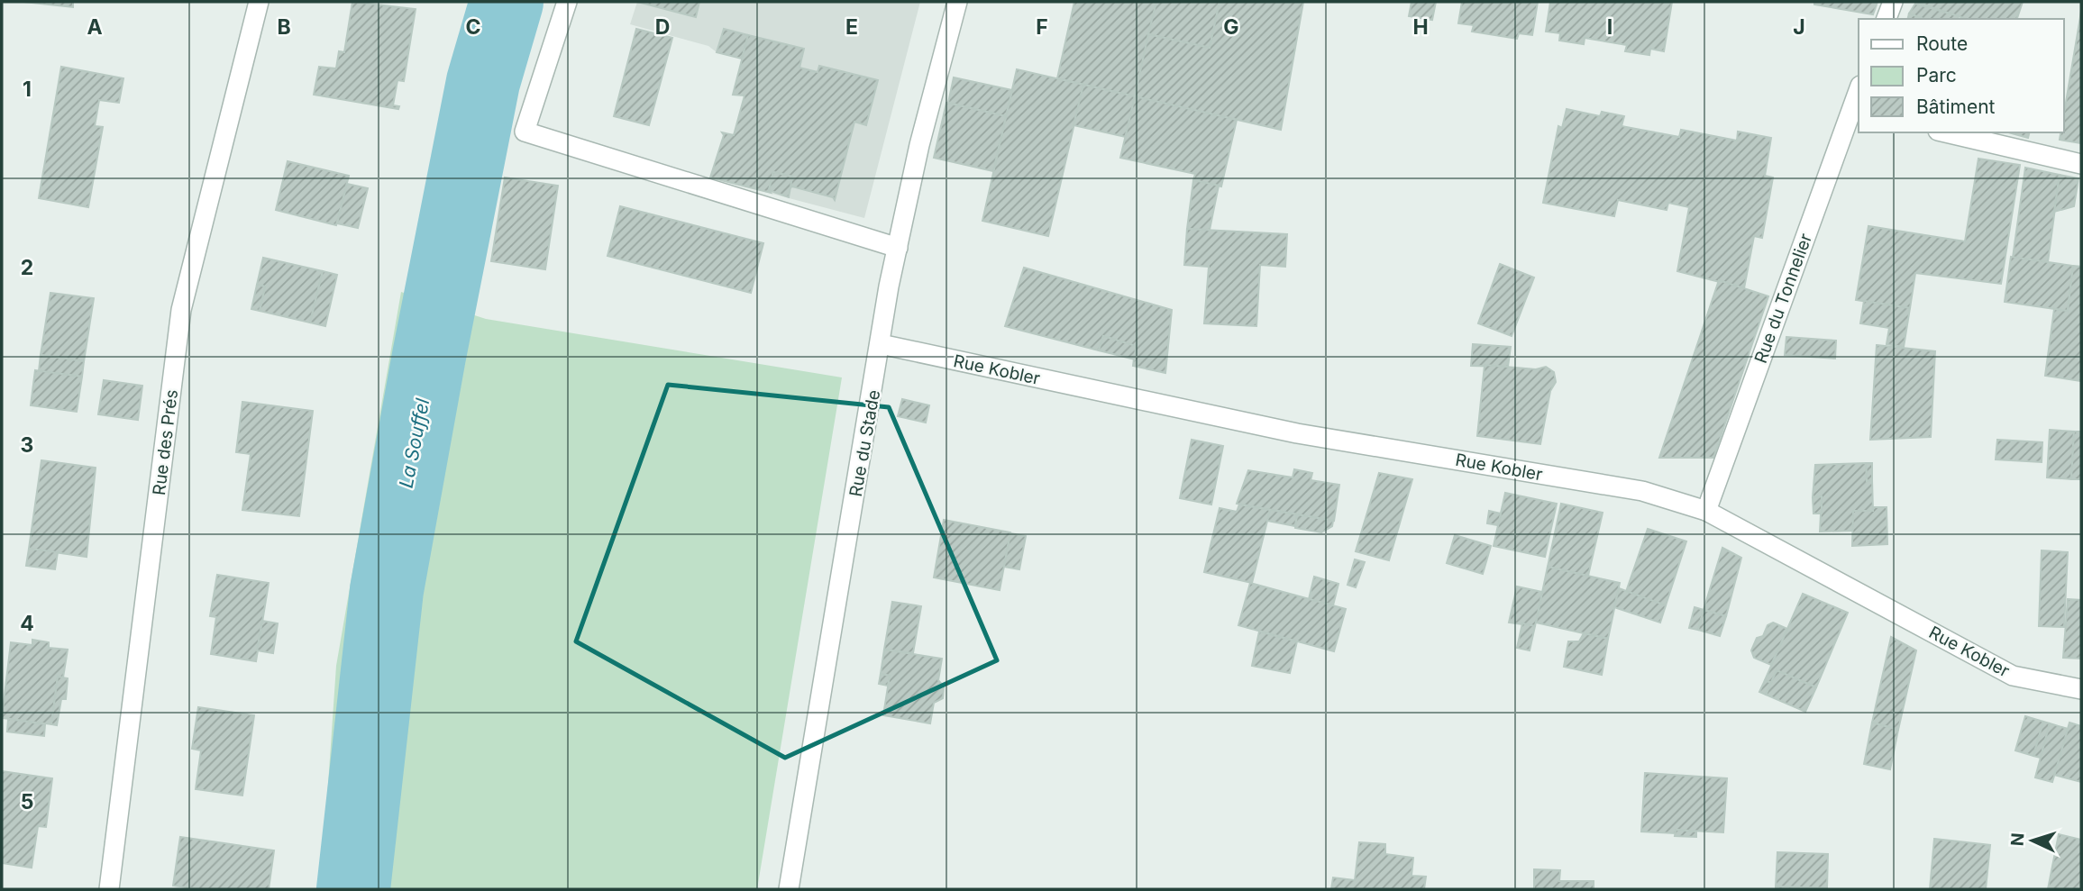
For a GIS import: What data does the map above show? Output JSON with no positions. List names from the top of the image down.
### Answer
{
  "streets": {
    "street": [
      "Rue du Tonnelier",
      "Rue Kobler",
      "Rue des Prés",
      "Rue du Stade"
    ]
  },
  "crossings": [
    ["Rue du Tonnelier", "Rue Kobler"],
    ["Rue Kobler", "Rue du Stade"]
  ],
  "water": ["La Souffel"],
  "legend": ["Route", "Parc", "Bâtiment"],
  "north": "left",
  "grid": {
    "columns": [
      "A",
      "B",
      "C",
      "D",
      "E",
      "F",
      "G",
      "H",
      "I",
      "J"
    ],
    "rows": [
      "1",
      "2",
      "3",
      "4",
      "5"
    ]
  }
}
